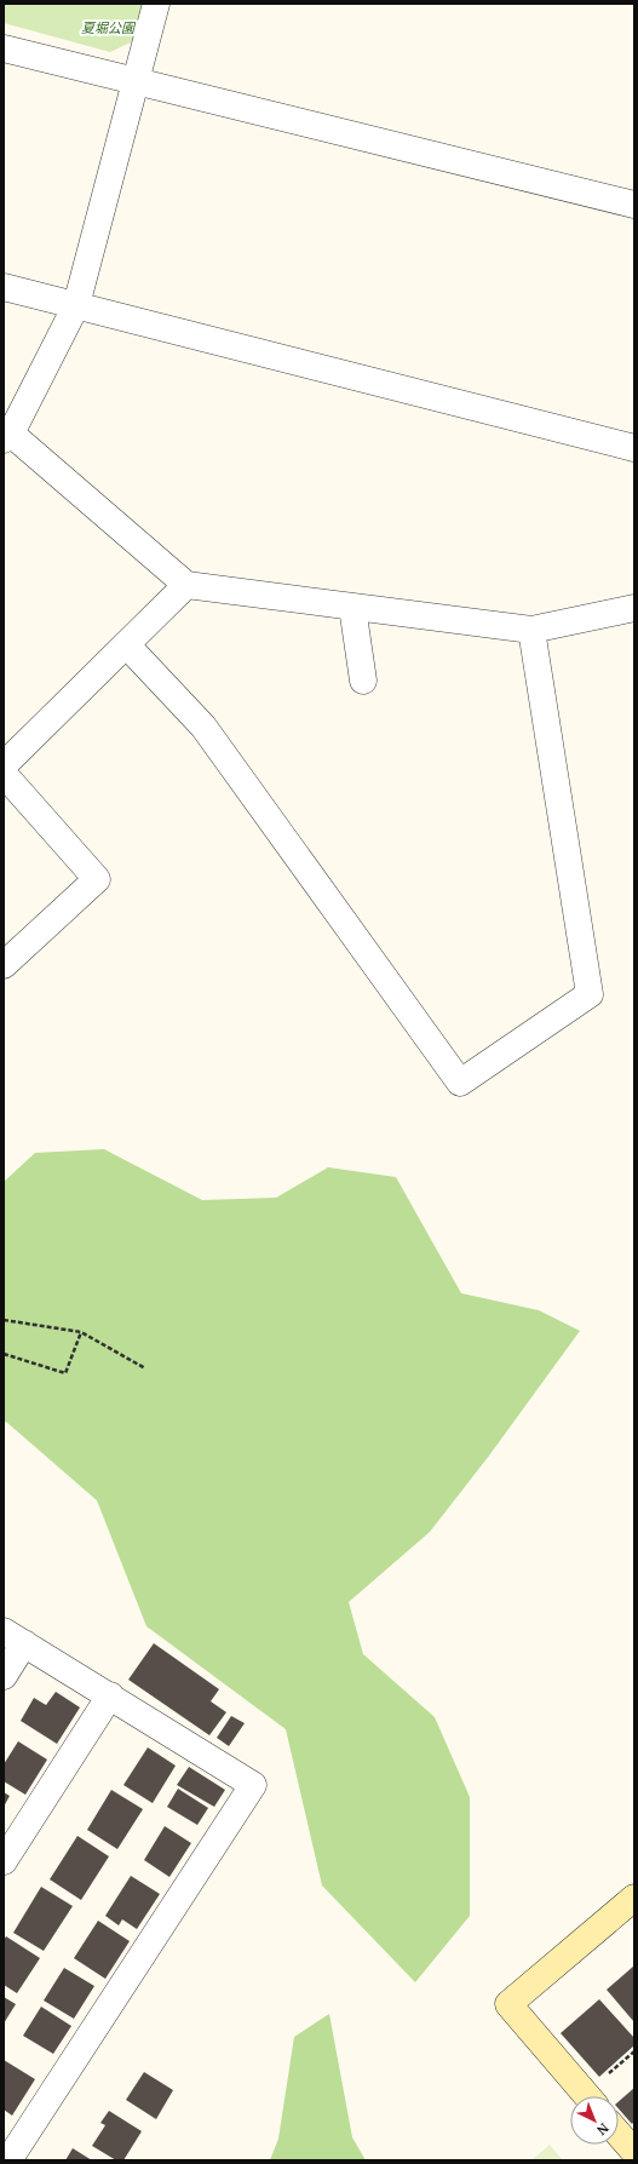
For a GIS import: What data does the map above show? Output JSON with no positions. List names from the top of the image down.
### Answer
{
  "parks": ["夏堀公園"],
  "north": "bottom right"
}
